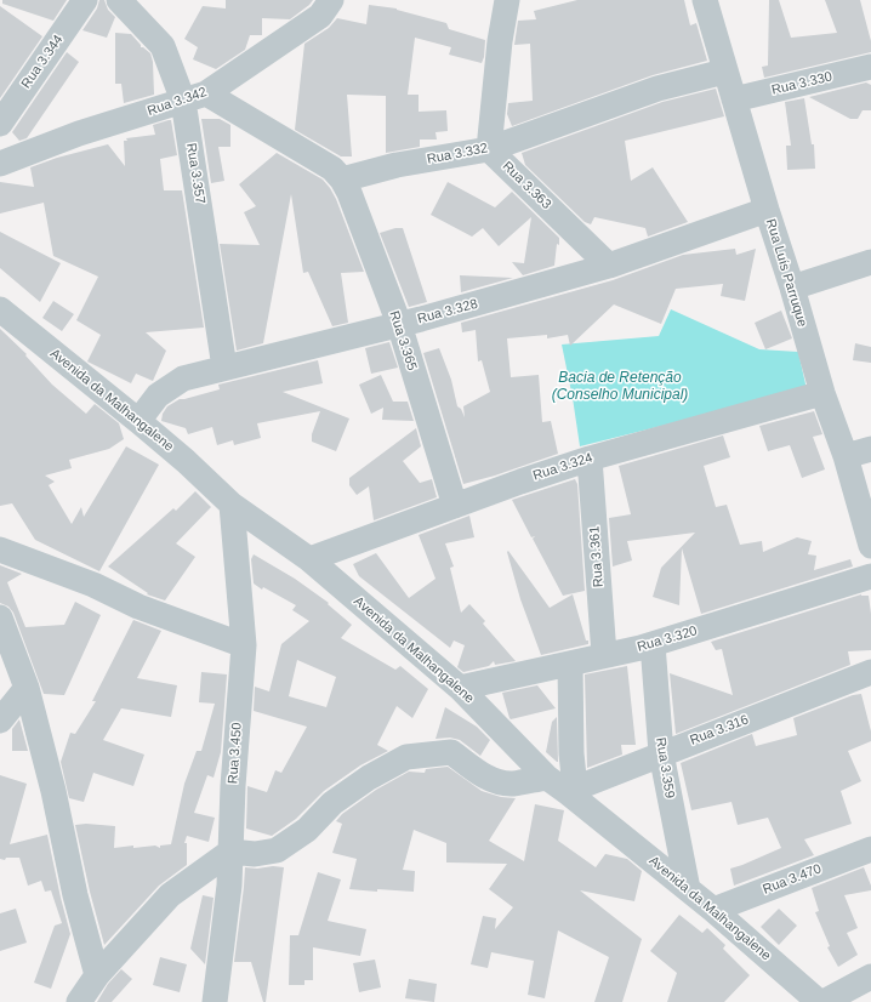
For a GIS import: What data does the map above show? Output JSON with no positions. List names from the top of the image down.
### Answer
{
  "streets": {
    "street": [
      "Rua 3.344",
      "Rua 3.330",
      "Rua 3.342",
      "Rua 3.332",
      "Rua 3.357",
      "Rua 3.363",
      "Rua Luís Parruque",
      "Rua 3.328",
      "Rua 3.365",
      "Avenida da Malhangalene",
      "Rua 3.324",
      "Rua 3.361",
      "Rua 3.320",
      "Rua 3.316",
      "Rua 3.450",
      "Rua 3.359",
      "Rua 3.470"
    ]
  },
  "crossings": [
    ["Rua 3.330", "Rua Luís Parruque"],
    ["Rua 3.342", "Rua 3.357"],
    ["Rua 3.332", "Rua 3.363"],
    ["Rua 3.332", "Rua Luís Parruque"],
    ["Rua 3.332", "Rua 3.365"],
    ["Rua 3.357", "Rua 3.328"],
    ["Rua 3.363", "Rua 3.328"],
    ["Rua Luís Parruque", "Rua 3.328"],
    ["Rua Luís Parruque", "Rua 3.324"],
    ["Rua 3.328", "Rua 3.365"],
    ["Rua 3.328", "Avenida da Malhangalene"],
    ["Rua 3.365", "Rua 3.324"],
    ["Avenida da Malhangalene", "Rua 3.324"],
    ["Avenida da Malhangalene", "Rua 3.320"],
    ["Avenida da Malhangalene", "Rua 3.316"],
    ["Avenida da Malhangalene", "Rua 3.450"],
    ["Avenida da Malhangalene", "Rua 3.359"],
    ["Avenida da Malhangalene", "Rua 3.470"],
    ["Rua 3.324", "Rua 3.361"],
    ["Rua 3.361", "Rua 3.320"],
    ["Rua 3.320", "Rua 3.359"],
    ["Rua 3.316", "Rua 3.359"]
  ],
  "water": ["Bacia de Retenção (Conselho Municipal)"]
}
